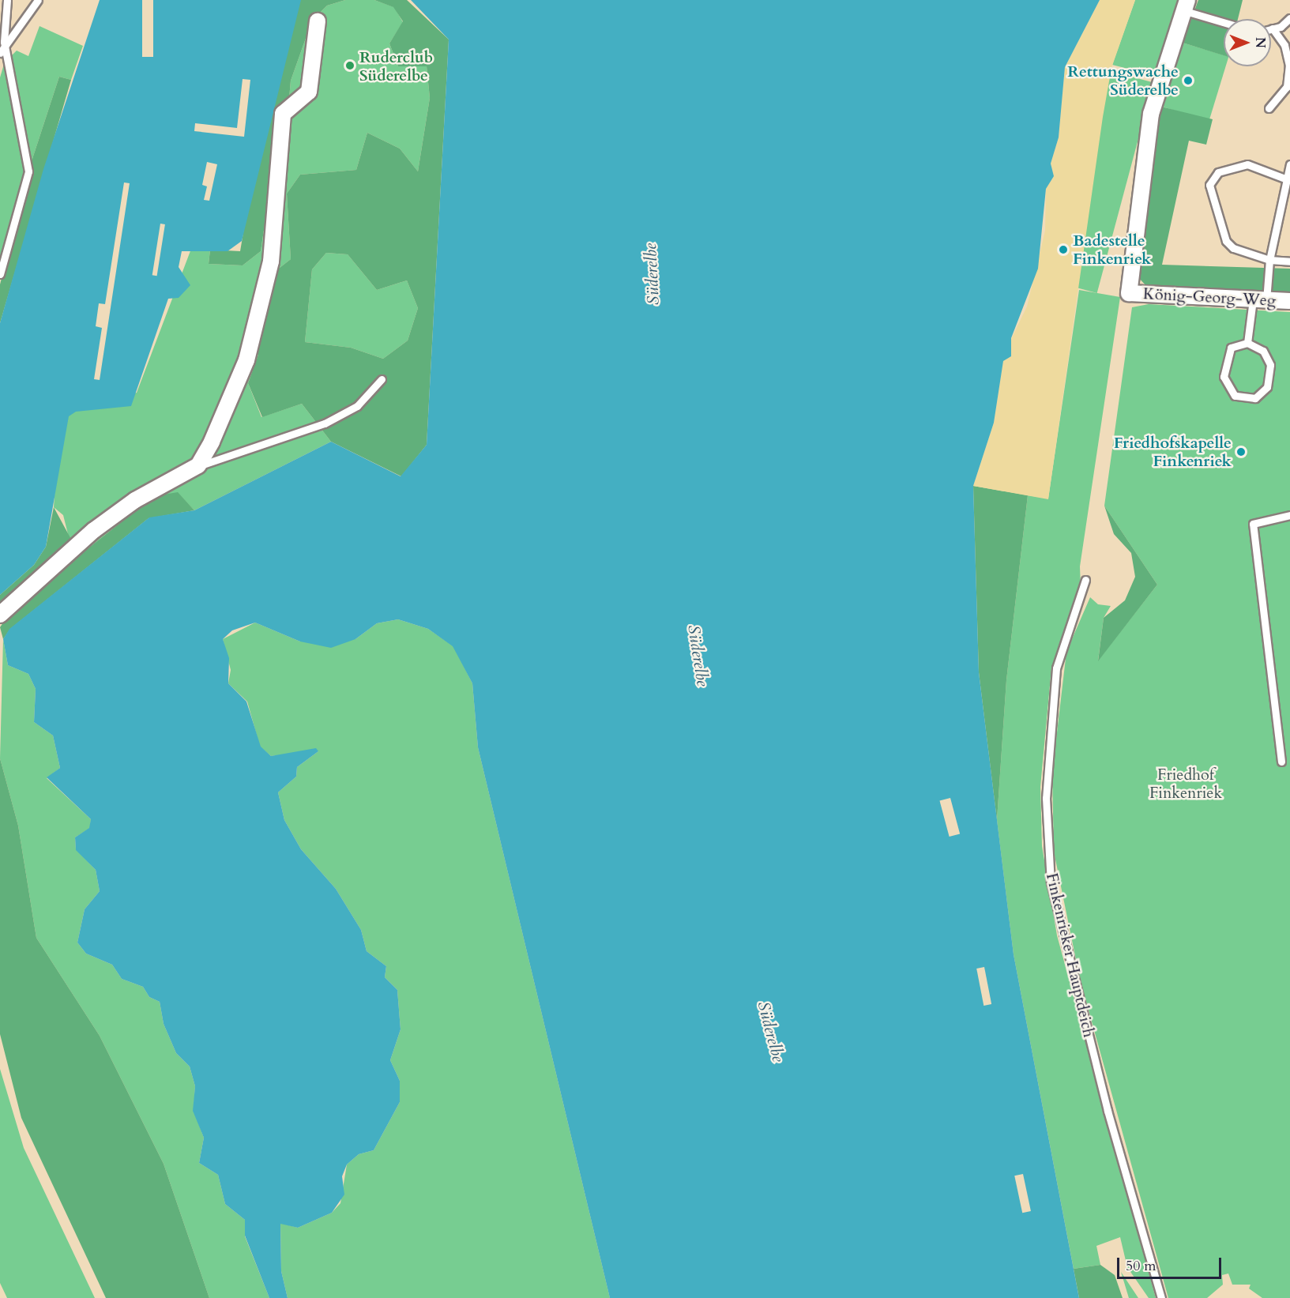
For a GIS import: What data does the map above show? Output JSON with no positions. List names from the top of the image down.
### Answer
{
  "streets": {
    "street": ["König-Georg-Weg"],
    "lane": ["Finkenrieker Hauptdeich"]
  },
  "water": ["Süderelbe"],
  "parks": ["Friedhof Finkenriek"],
  "places": [
    "Ruderclub Süderelbe",
    "Rettungswache Süderelbe",
    "Badestelle Finkenriek",
    "Friedhofskapelle Finkenriek"
  ],
  "scale_bar": "50 m",
  "north": "right"
}
